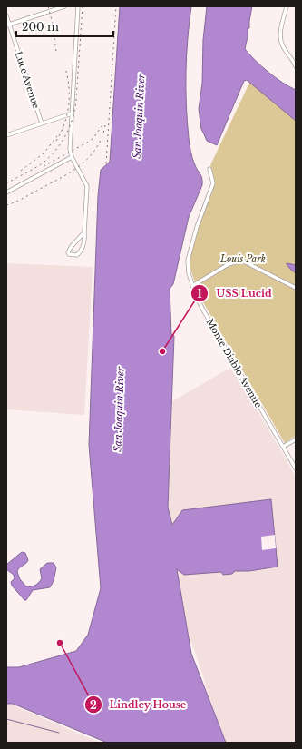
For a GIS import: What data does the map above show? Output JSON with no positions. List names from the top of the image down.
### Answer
{
  "streets": {
    "street": ["Luce Avenue", "Monte Diablo Avenue"]
  },
  "water": ["San Joaquin River"],
  "parks": ["Louis Park"],
  "places": ["USS Lucid", "Lindley House"],
  "scale_bar": "200 m"
}
